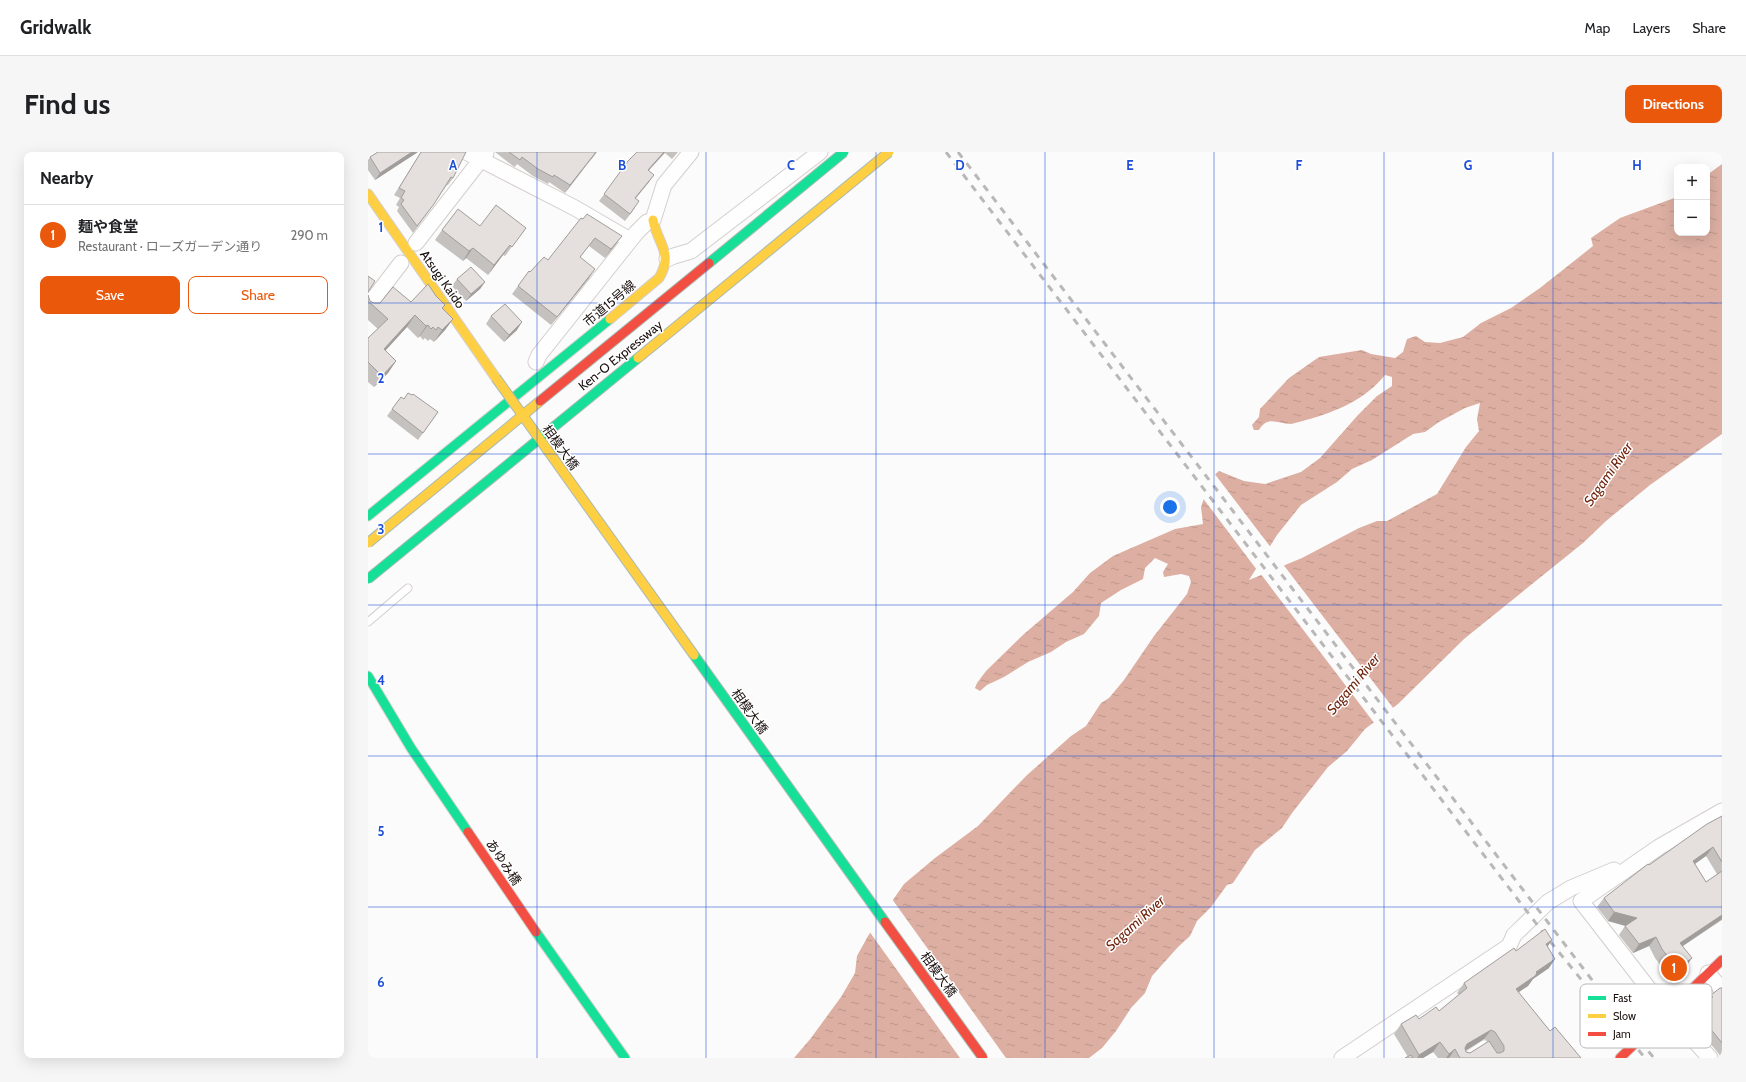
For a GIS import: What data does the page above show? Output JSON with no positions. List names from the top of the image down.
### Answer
{
  "streets": {
    "main road": [
      "Atsugi Kaido",
      "市道15号線",
      "Ken-O Expressway",
      "相模大橋",
      "あゆみ橋"
    ]
  },
  "crossings": [
    ["Atsugi Kaido", "相模大橋"]
  ],
  "water": ["Sagami River"],
  "legend": ["Fast", "Slow", "Jam"],
  "page": {
    "header": "Gridwalk",
    "nav": ["Map", "Layers", "Share"],
    "buttons": [
      "Directions",
      ["Save", "Share"]
    ],
    "title": "Find us",
    "heading": "Nearby",
    "map_buttons": ["+", "−"],
    "list": [
      {
        "mark": "1",
        "name": "麺や食堂",
        "note": "Restaurant · ローズガーデン通り",
        "value": "290 m"
      }
    ],
    "pins": "1"
  },
  "grid": {
    "columns": [
      "A",
      "B",
      "C",
      "D",
      "E",
      "F",
      "G",
      "H"
    ],
    "rows": [
      "1",
      "2",
      "3",
      "4",
      "5",
      "6"
    ]
  }
}
